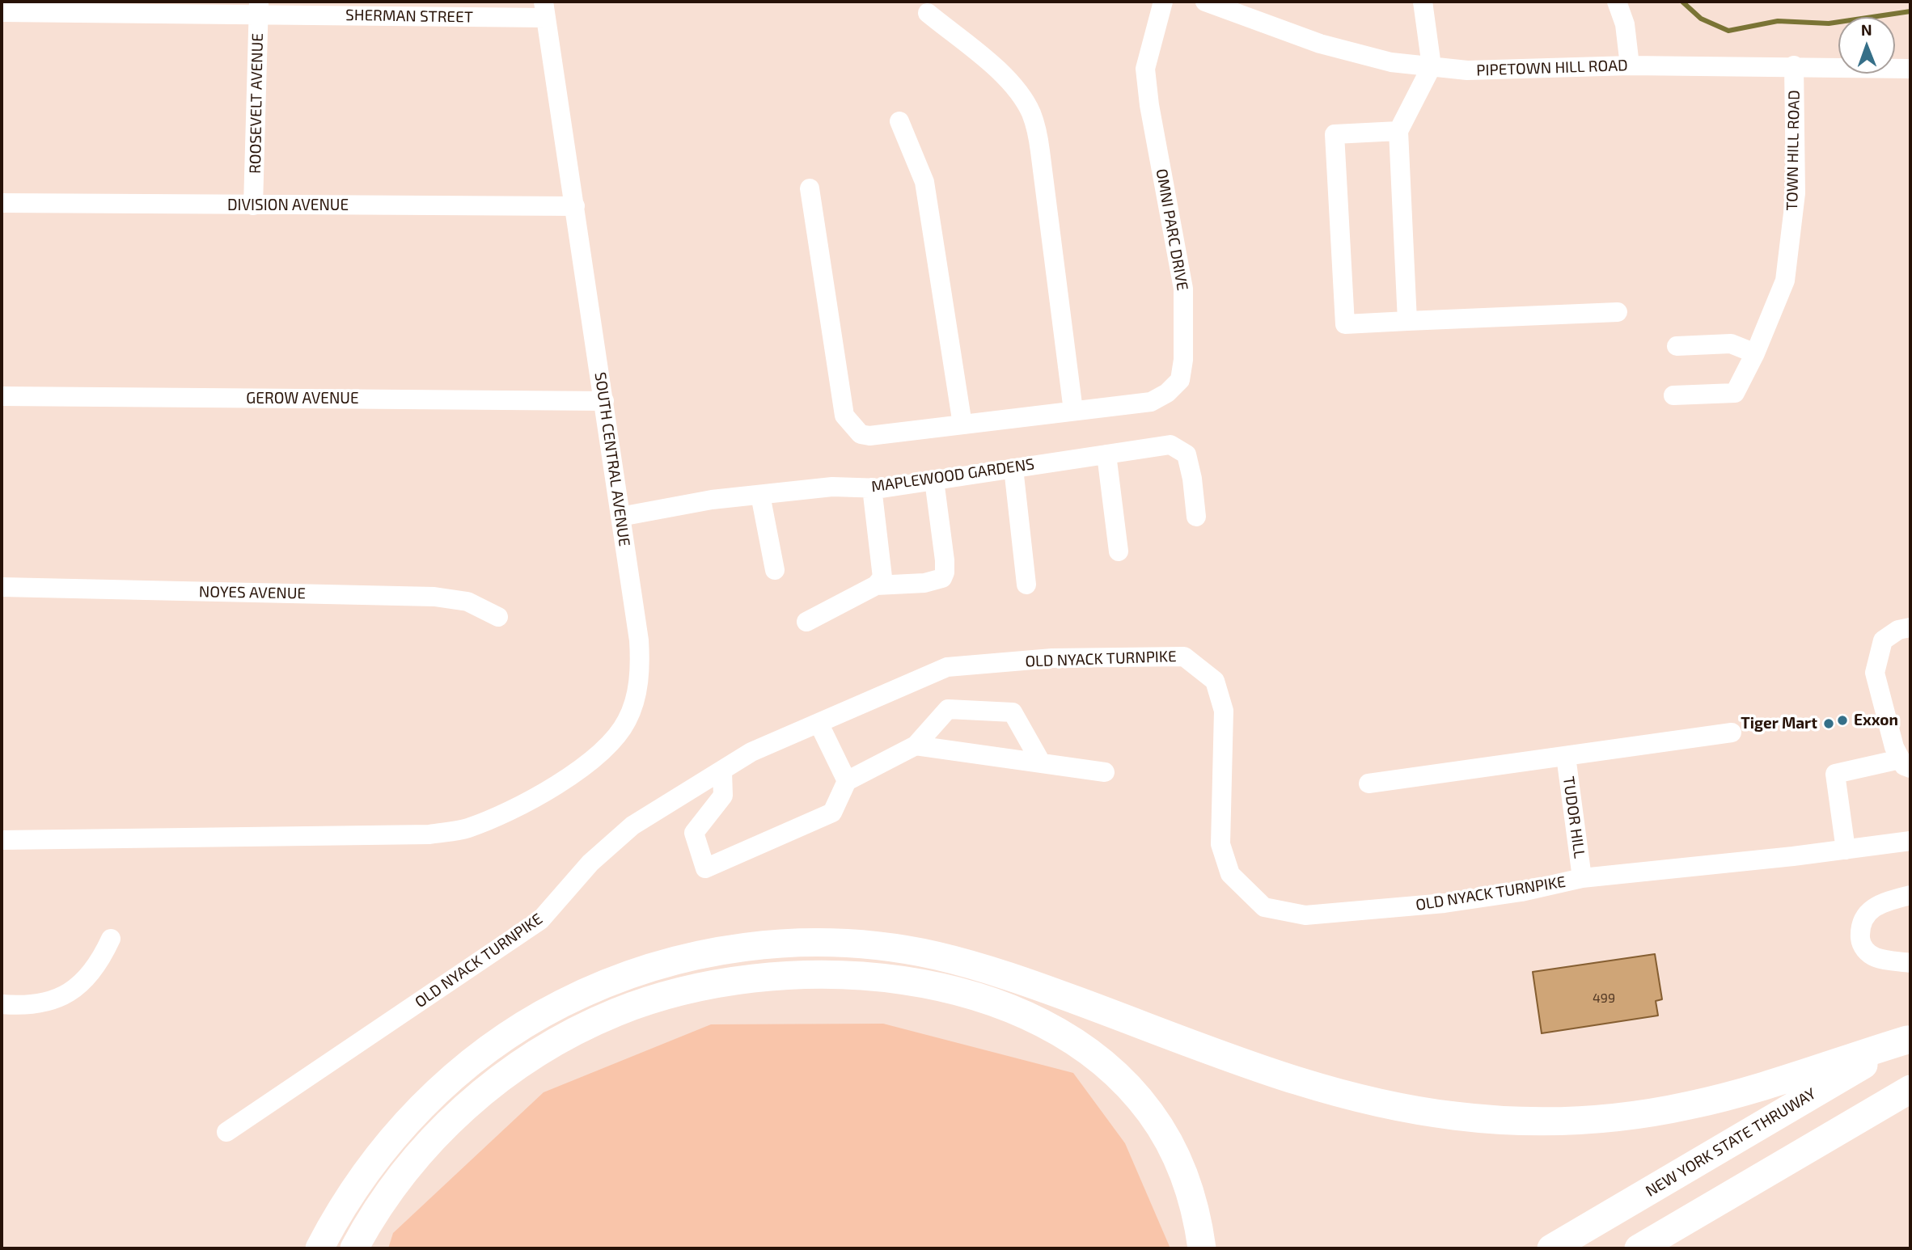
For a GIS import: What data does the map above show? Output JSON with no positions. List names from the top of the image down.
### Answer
{
  "streets": {
    "highway": ["NEW YORK STATE THRUWAY"],
    "street": [
      "SHERMAN STREET",
      "PIPETOWN HILL ROAD",
      "ROOSEVELT AVENUE",
      "TOWN HILL ROAD",
      "DIVISION AVENUE",
      "OMNI PARC DRIVE",
      "GEROW AVENUE",
      "SOUTH CENTRAL AVENUE",
      "MAPLEWOOD GARDENS",
      "NOYES AVENUE",
      "OLD NYACK TURNPIKE",
      "TUDOR HILL"
    ]
  },
  "crossings": [
    ["SHERMAN STREET", "ROOSEVELT AVENUE"],
    ["SHERMAN STREET", "SOUTH CENTRAL AVENUE"],
    ["PIPETOWN HILL ROAD", "TOWN HILL ROAD"],
    ["ROOSEVELT AVENUE", "DIVISION AVENUE"],
    ["DIVISION AVENUE", "SOUTH CENTRAL AVENUE"],
    ["GEROW AVENUE", "SOUTH CENTRAL AVENUE"],
    ["SOUTH CENTRAL AVENUE", "MAPLEWOOD GARDENS"],
    ["OLD NYACK TURNPIKE", "TUDOR HILL"]
  ],
  "places": ["Exxon", "Tiger Mart"],
  "house_numbers": ["499"],
  "north": "top"
}
